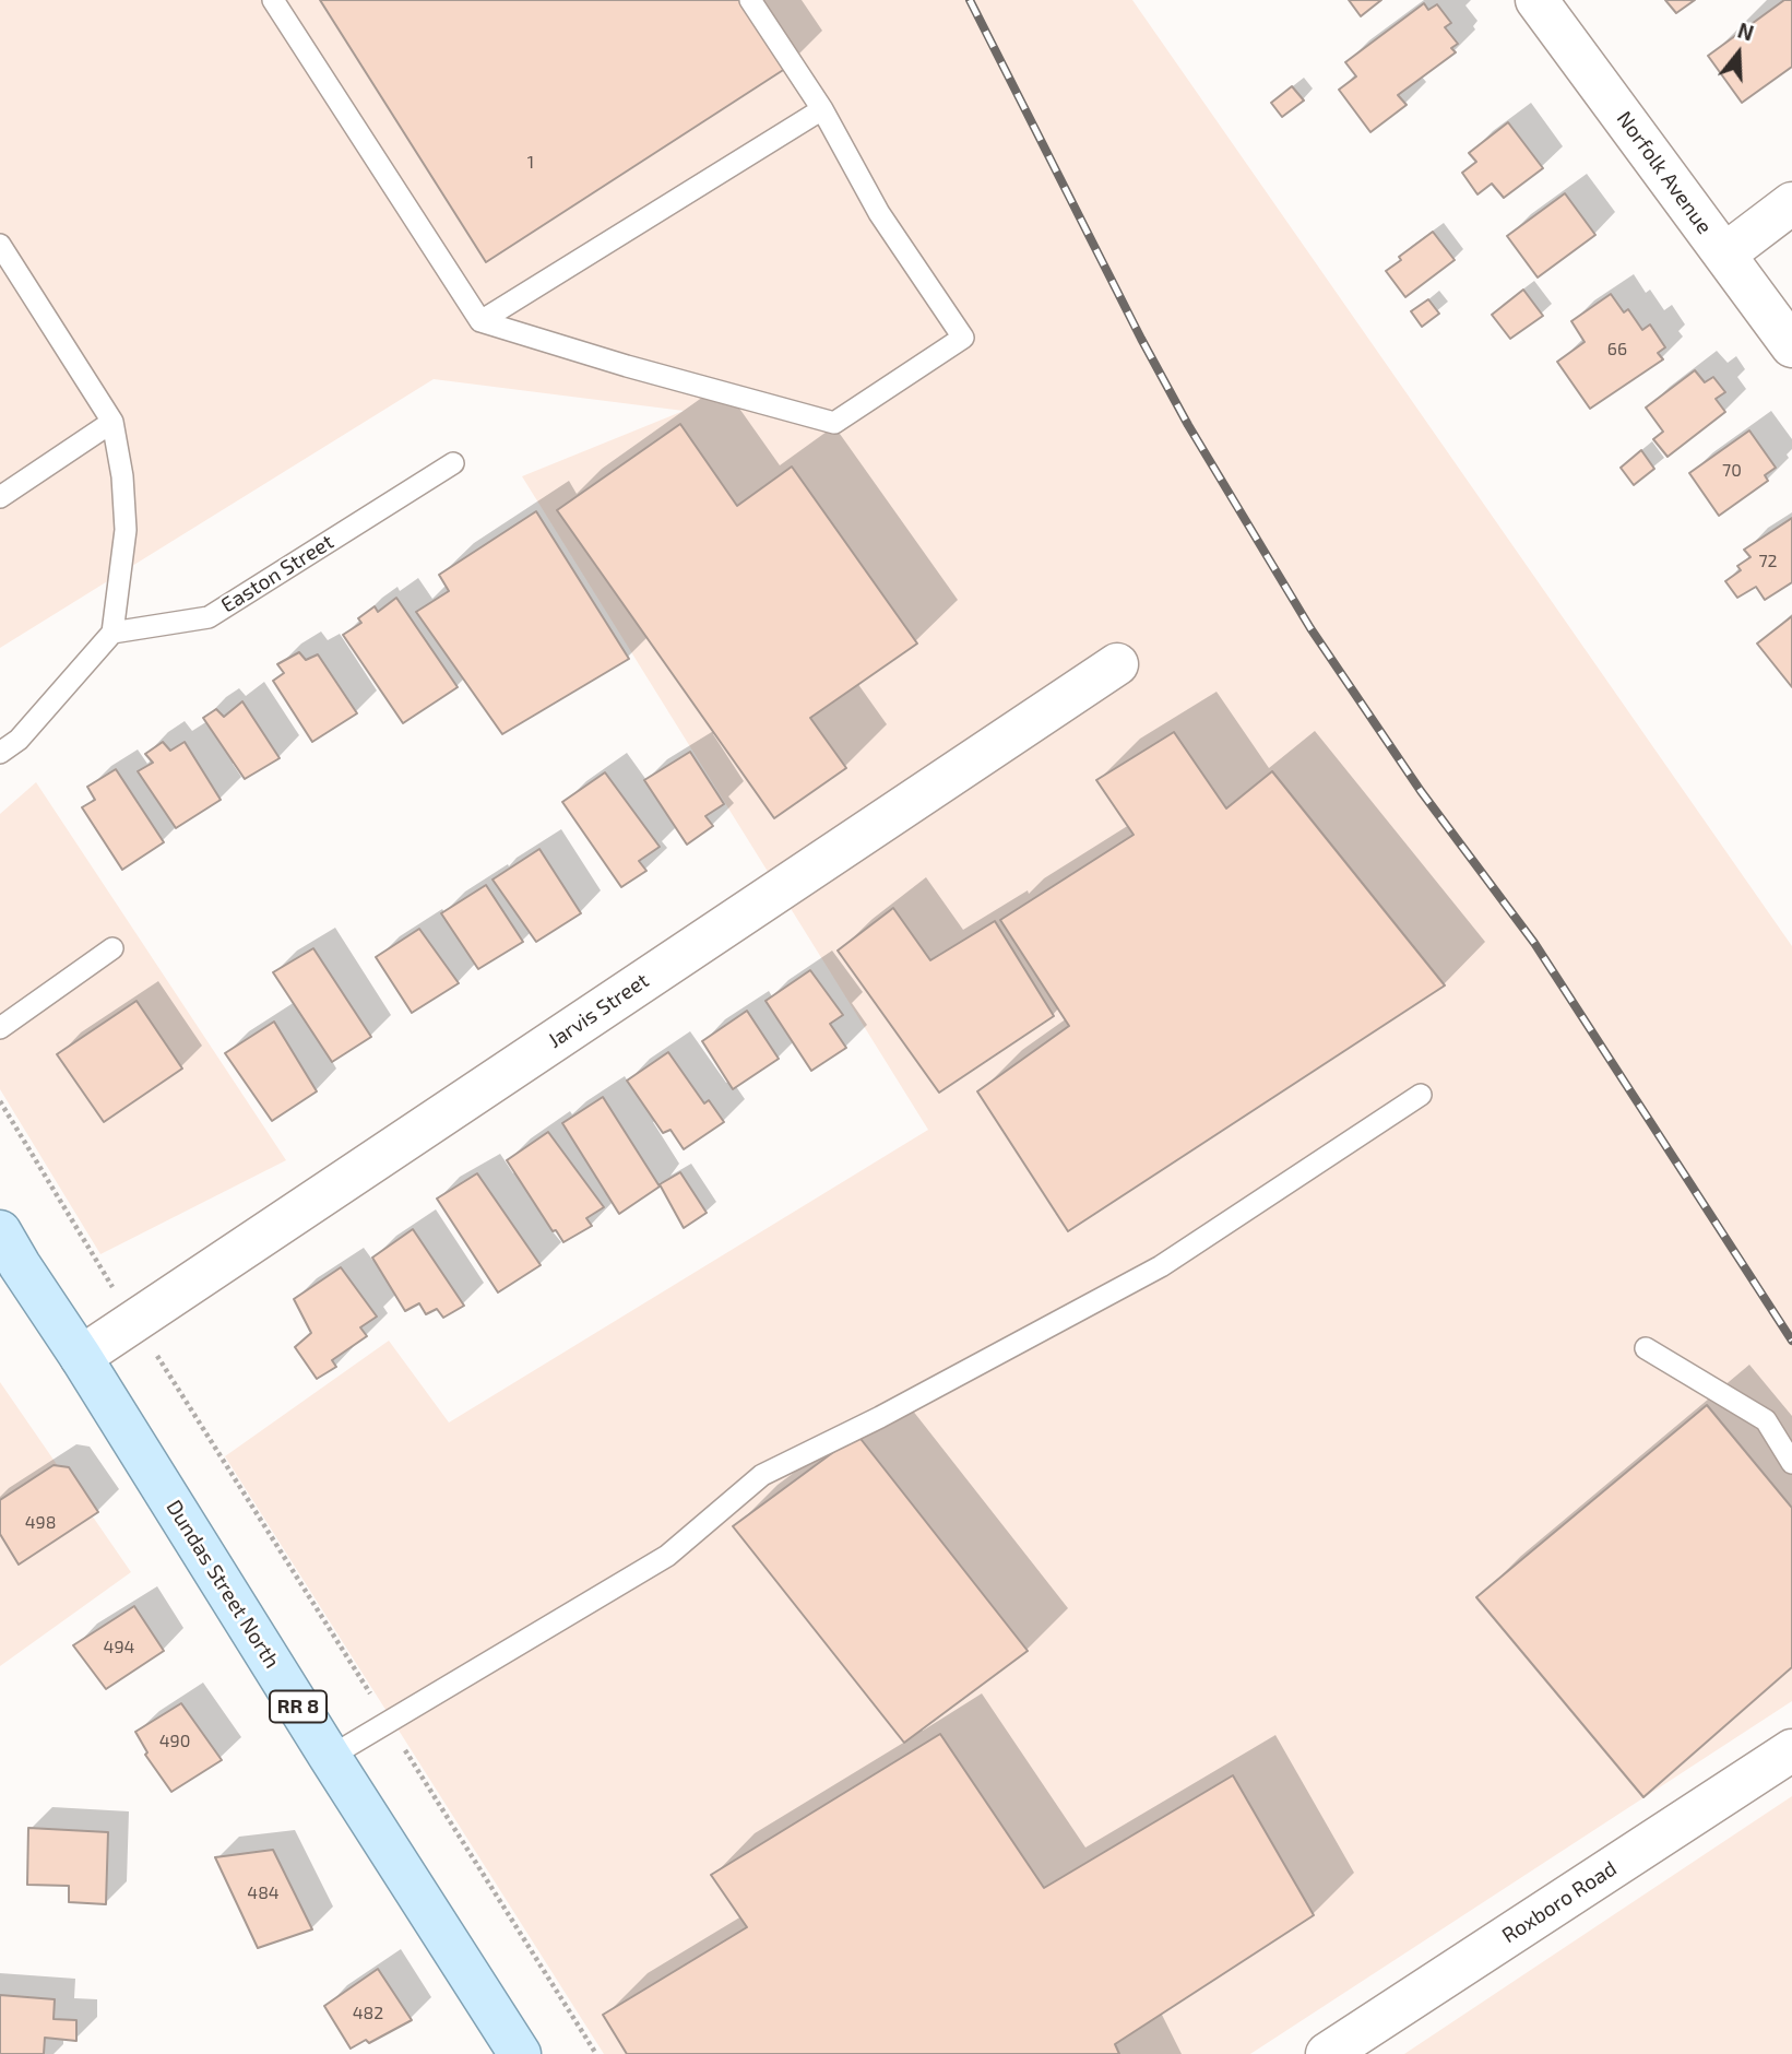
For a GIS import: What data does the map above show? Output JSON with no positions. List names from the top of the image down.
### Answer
{
  "streets": {
    "main road": ["Dundas Street North", "RR 8"],
    "street": ["Norfolk Avenue", "Jarvis Street", "Roxboro Road"],
    "lane": ["Easton Street"]
  },
  "crossings": [
    ["Jarvis Street", "Dundas Street North"]
  ],
  "house_numbers": [
    "1",
    "66",
    "70",
    "72",
    "498",
    "494",
    "490",
    "484",
    "482"
  ],
  "north": "top"
}
